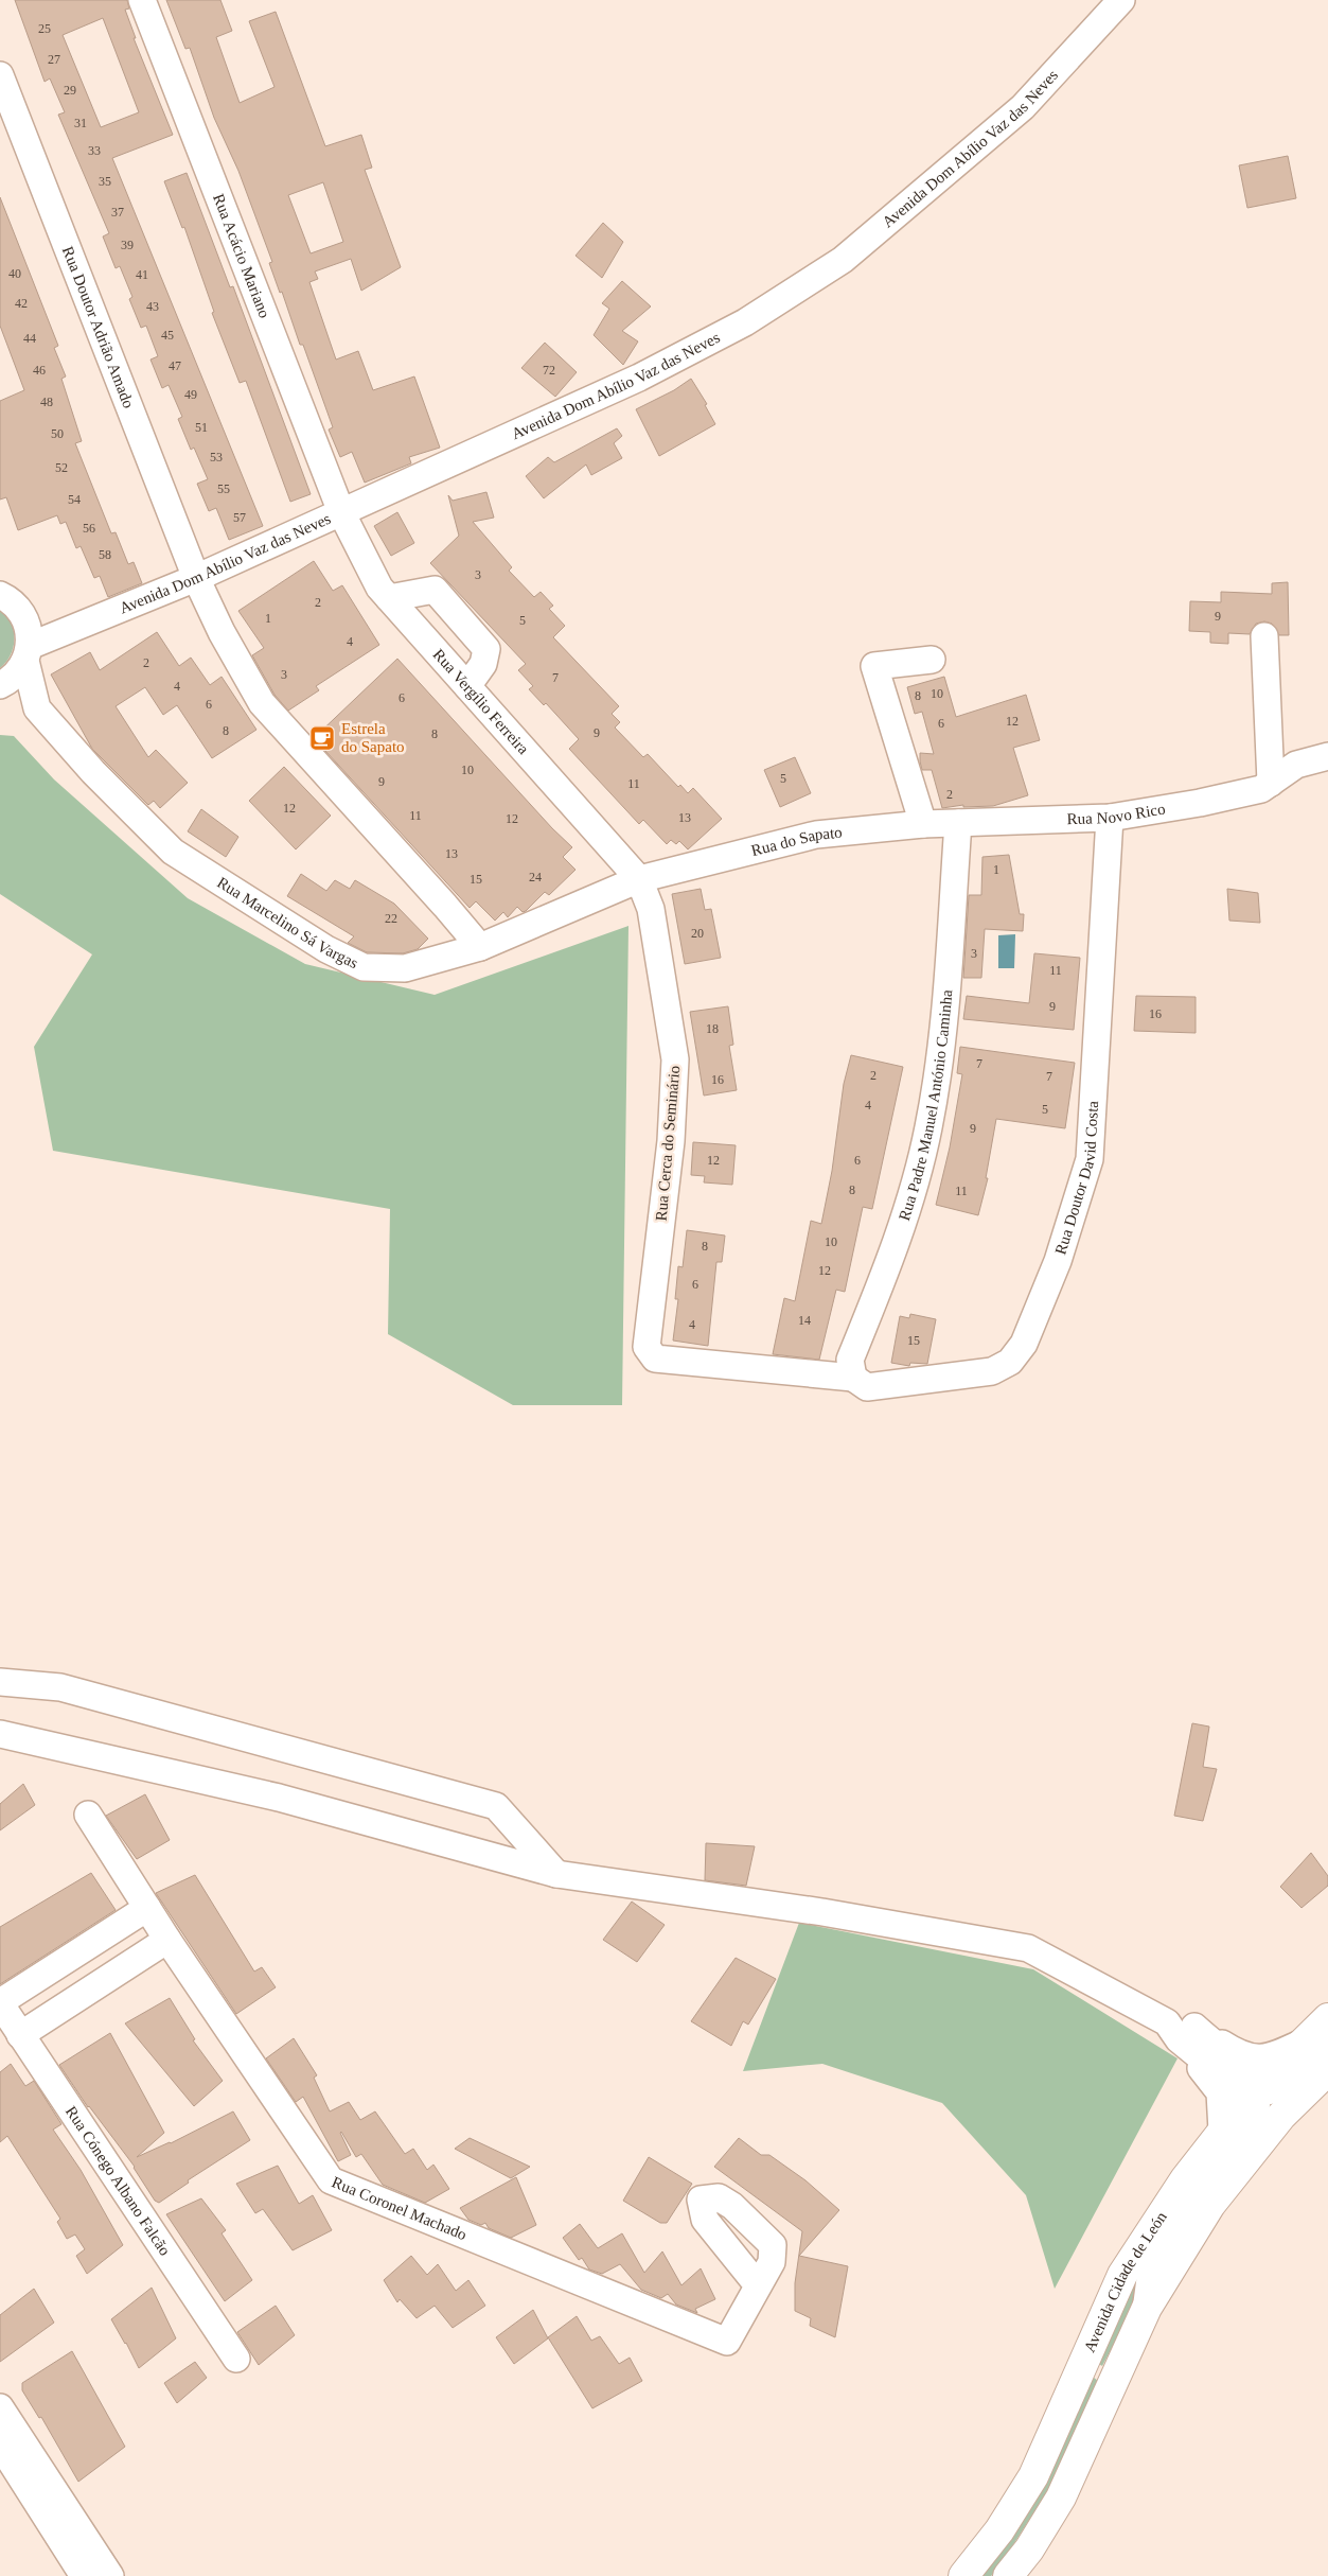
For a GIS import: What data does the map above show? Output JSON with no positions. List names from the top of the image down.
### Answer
{
  "streets": {
    "main road": ["Avenida Cidade de León"],
    "street": [
      "Avenida Dom Abílio Vaz das Neves",
      "Rua Acácio Mariano",
      "Rua Doutor Adrião Amado",
      "Rua Vergílio Ferreira",
      "Rua Novo Rico",
      "Rua do Sapato",
      "Rua Marcelino Sá Vargas",
      "Rua Padre Manuel António Caminha",
      "Rua Cerca do Seminário",
      "Rua Doutor David Costa",
      "Rua Cónego Albano Falcão",
      "Rua Coronel Machado"
    ]
  },
  "crossings": [
    ["Avenida Dom Abílio Vaz das Neves", "Rua Acácio Mariano"],
    ["Avenida Dom Abílio Vaz das Neves", "Rua Doutor Adrião Amado"],
    ["Avenida Dom Abílio Vaz das Neves", "Rua Vergílio Ferreira"],
    ["Avenida Dom Abílio Vaz das Neves", "Rua Marcelino Sá Vargas"],
    ["Rua Acácio Mariano", "Rua Vergílio Ferreira"],
    ["Rua Doutor Adrião Amado", "Rua Marcelino Sá Vargas"],
    ["Rua Vergílio Ferreira", "Rua do Sapato"],
    ["Rua Vergílio Ferreira", "Rua Marcelino Sá Vargas"],
    ["Rua Vergílio Ferreira", "Rua Cerca do Seminário"],
    ["Rua Novo Rico", "Rua do Sapato"],
    ["Rua Novo Rico", "Rua Padre Manuel António Caminha"],
    ["Rua Novo Rico", "Rua Doutor David Costa"],
    ["Rua do Sapato", "Rua Marcelino Sá Vargas"],
    ["Rua do Sapato", "Rua Padre Manuel António Caminha"],
    ["Rua do Sapato", "Rua Cerca do Seminário"],
    ["Rua Marcelino Sá Vargas", "Rua Cerca do Seminário"],
    ["Rua Padre Manuel António Caminha", "Rua Doutor David Costa"],
    ["Rua Cerca do Seminário", "Rua Doutor David Costa"]
  ],
  "places": {
    "cafe": ["Estrela do Sapato"]
  },
  "house_numbers": [
    "25",
    "27",
    "29",
    "31",
    "33",
    "35",
    "37",
    "39",
    "40",
    "41",
    "42",
    "43",
    "45",
    "44",
    "47",
    "46",
    "72",
    "49",
    "48",
    "51",
    "50",
    "53",
    "52",
    "55",
    "54",
    "57",
    "56",
    "58",
    "3",
    "2",
    "9",
    "1",
    "5",
    "4",
    "2",
    "3",
    "7",
    "4",
    "10",
    "8",
    "6",
    "6",
    "12",
    "6",
    "8",
    "9",
    "8",
    "10",
    "5",
    "9",
    "11",
    "2",
    "12",
    "11",
    "13",
    "12",
    "13",
    "1",
    "24",
    "15",
    "22",
    "20",
    "3",
    "11",
    "9",
    "16",
    "18",
    "7",
    "2",
    "7",
    "16",
    "4",
    "5",
    "9",
    "12",
    "6",
    "8",
    "11",
    "10",
    "8",
    "12",
    "6",
    "14",
    "4",
    "15"
  ]
}
